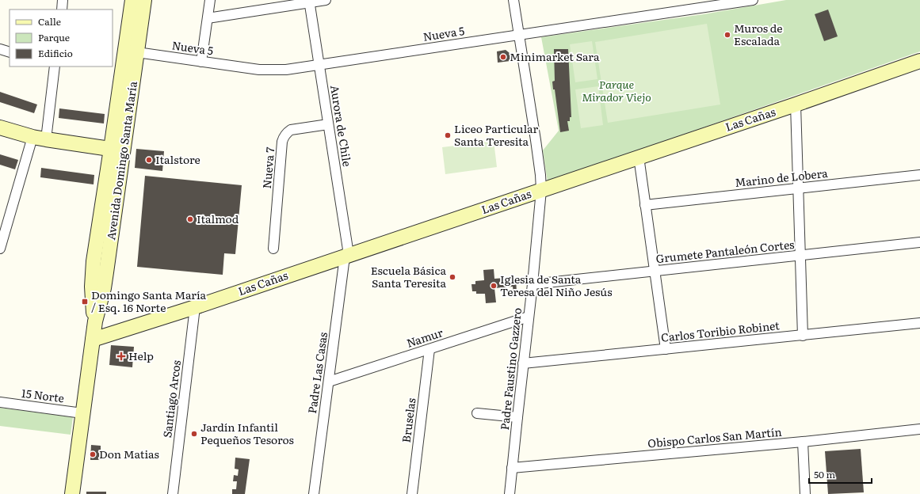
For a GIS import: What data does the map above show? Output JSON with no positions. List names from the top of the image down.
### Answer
{
  "streets": {
    "street": [
      "Nueva 5",
      "Las Cañas",
      "Aurora de Chile",
      "Avenida Domingo Santa María",
      "Nueva 7",
      "Marino de Lobera",
      "Grumete Pantaleón Cortes",
      "Carlos Toribio Robinet",
      "Namur",
      "Padre Faustino Gazzero",
      "Padre Las Casas",
      "15 Norte",
      "Santiago Arcos",
      "Bruselas",
      "Obispo Carlos San Martín"
    ]
  },
  "crossings": [
    ["Nueva 5", "Aurora de Chile"],
    ["Nueva 5", "Avenida Domingo Santa María"],
    ["Nueva 5", "Padre Faustino Gazzero"],
    ["Las Cañas", "Aurora de Chile"],
    ["Las Cañas", "Avenida Domingo Santa María"],
    ["Las Cañas", "Padre Faustino Gazzero"],
    ["Las Cañas", "Padre Las Casas"],
    ["Las Cañas", "Santiago Arcos"],
    ["Aurora de Chile", "Nueva 7"],
    ["Aurora de Chile", "Padre Las Casas"],
    ["Avenida Domingo Santa María", "15 Norte"],
    ["Grumete Pantaleón Cortes", "Padre Faustino Gazzero"],
    ["Carlos Toribio Robinet", "Padre Faustino Gazzero"],
    ["Namur", "Padre Faustino Gazzero"],
    ["Namur", "Padre Las Casas"],
    ["Namur", "Bruselas"],
    ["Padre Faustino Gazzero", "Obispo Carlos San Martín"]
  ],
  "parks": ["Parque Mirador Viejo"],
  "places": {
    "other": [
      "Muros de Escalada",
      "Minimarket Sara",
      "Liceo Particular Santa Teresita",
      "Italstore",
      "Italmod",
      "Escuela Básica Santa Teresita",
      "Iglesia de Santa Teresa del Niño Jesús",
      "Jardín Infantil Pequeños Tesoros",
      "Don Matias"
    ],
    "transit": ["Domingo Santa María / Esq. 16 Norte"],
    "health": ["Help"]
  },
  "legend": ["Calle", "Parque", "Edificio"],
  "scale_bar": "50 m"
}
